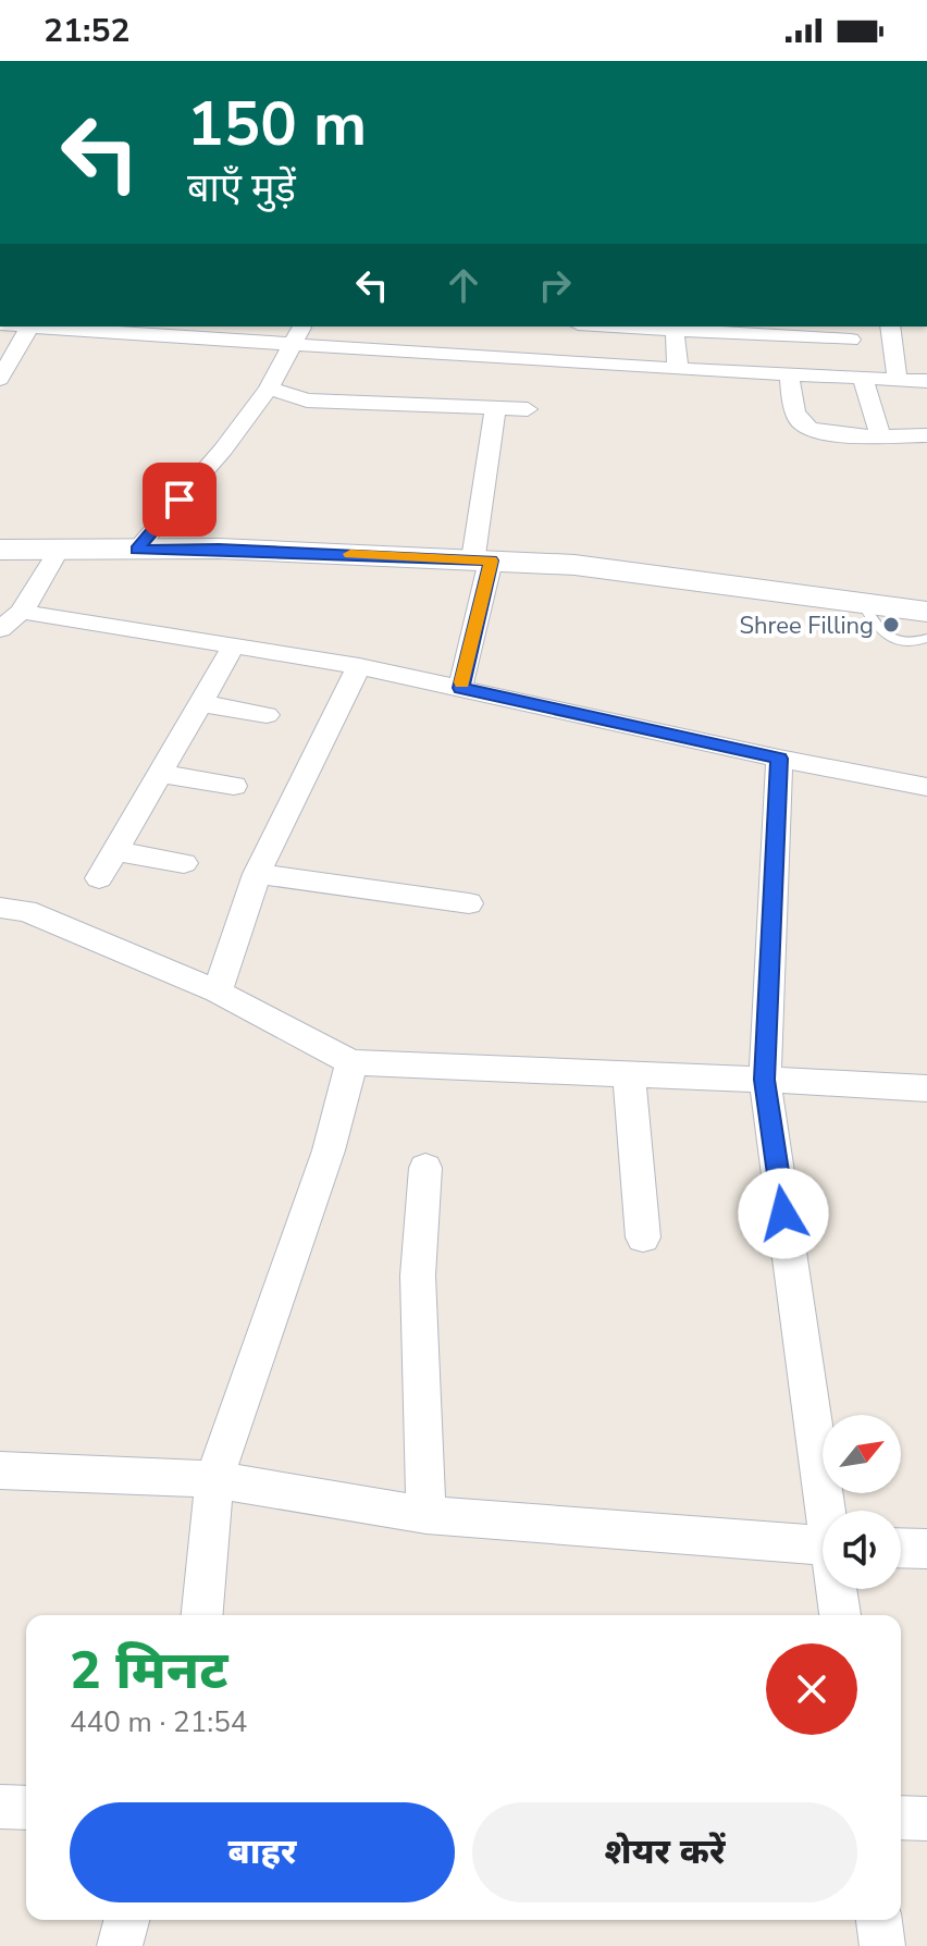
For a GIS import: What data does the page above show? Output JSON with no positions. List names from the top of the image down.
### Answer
{
  "places": ["Shree Filling"],
  "north": "top right",
  "page": {
    "status": "21:52",
    "turn": ["150 m", "बाएँ मुड़ें"],
    "heading": ["2 मिनट", "440 m · 21:54"],
    "buttons": ["बाहर", "शेयर करें"]
  }
}
